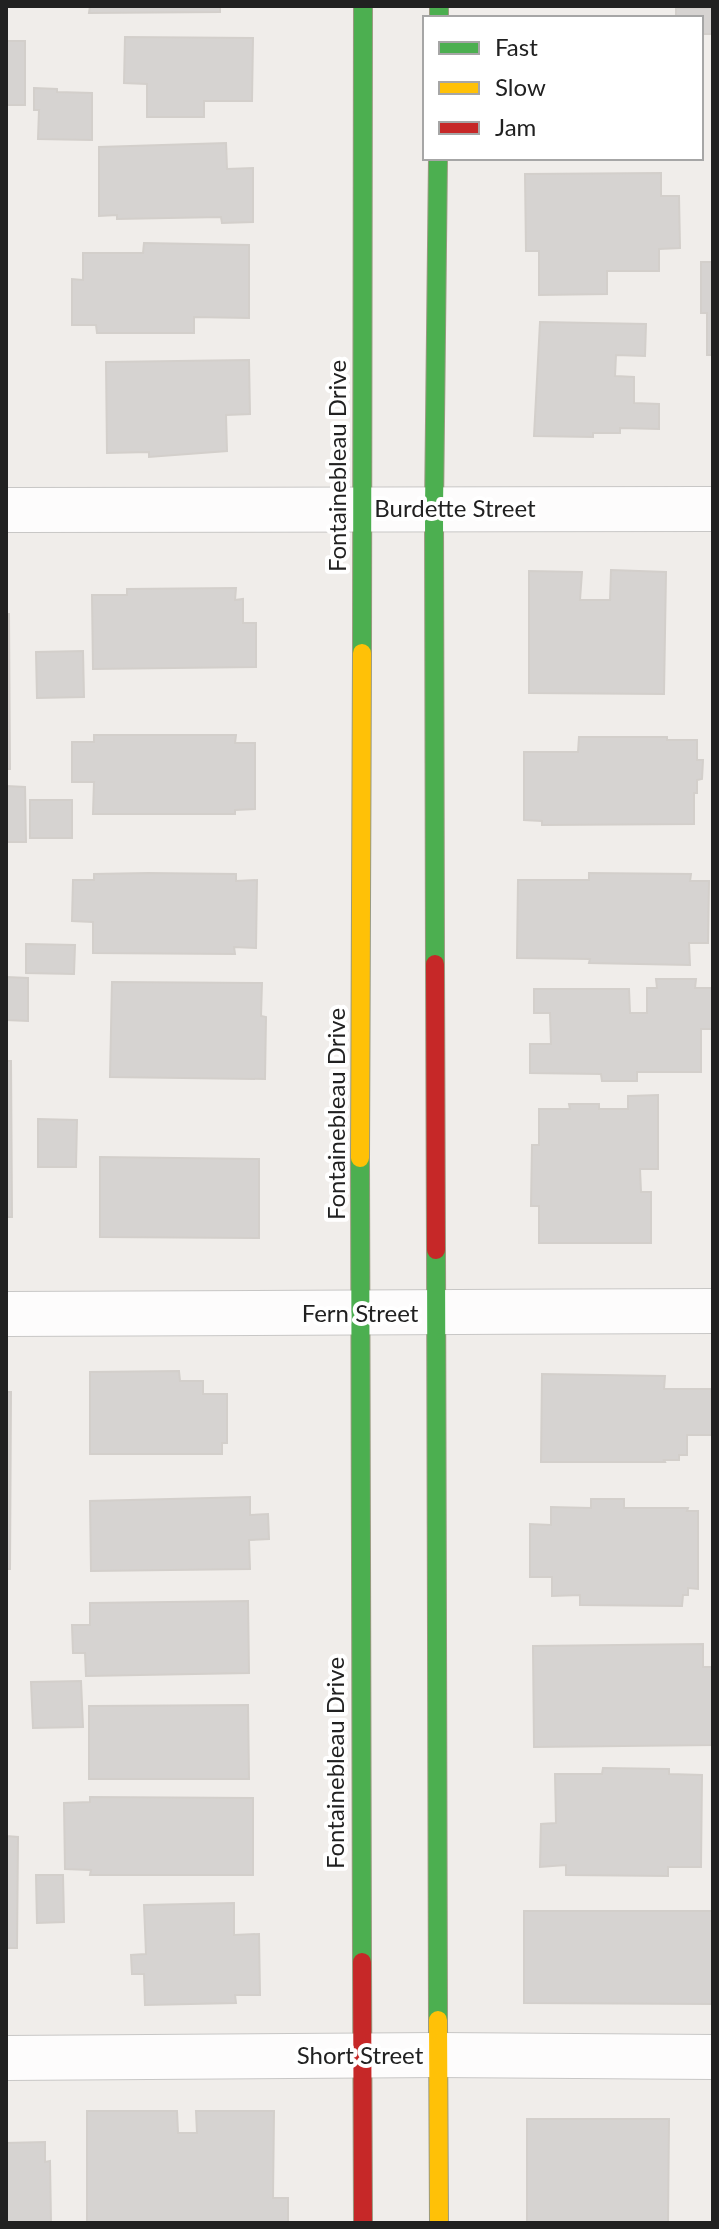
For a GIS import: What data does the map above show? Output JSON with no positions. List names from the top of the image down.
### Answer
{
  "streets": {
    "street": [
      "Fontainebleau Drive",
      "Burdette Street",
      "Fern Street",
      "Short Street"
    ]
  },
  "crossings": [
    ["Fontainebleau Drive", "Burdette Street"],
    ["Fontainebleau Drive", "Fern Street"],
    ["Fontainebleau Drive", "Short Street"]
  ],
  "legend": ["Fast", "Slow", "Jam"]
}
